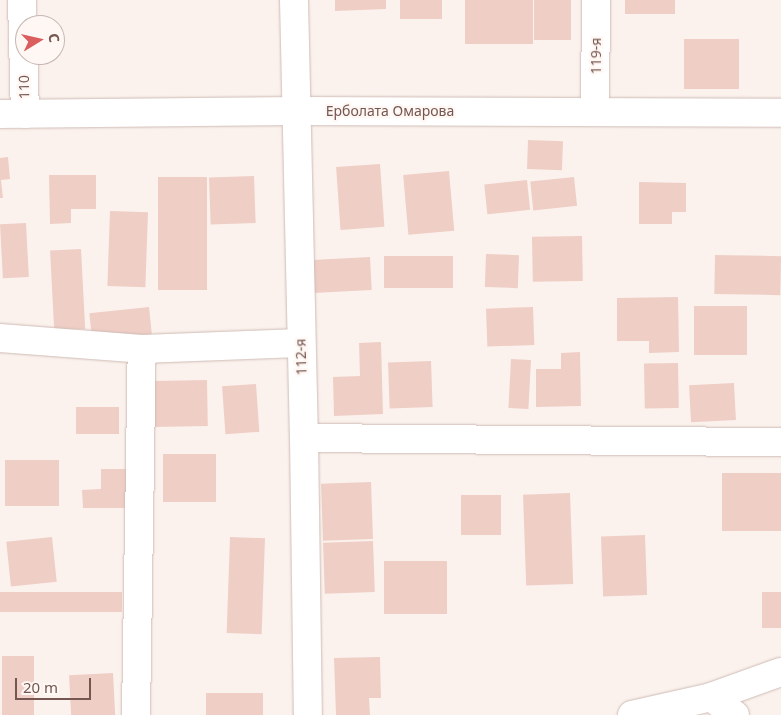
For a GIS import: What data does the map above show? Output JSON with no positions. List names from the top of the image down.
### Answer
{
  "streets": {
    "street": [
      "119-я",
      "110",
      "Ерболата Омарова",
      "112-я"
    ]
  },
  "crossings": [
    ["119-я", "Ерболата Омарова"],
    ["110", "Ерболата Омарова"],
    ["Ерболата Омарова", "112-я"]
  ],
  "scale_bar": "20 m",
  "north": "right"
}
